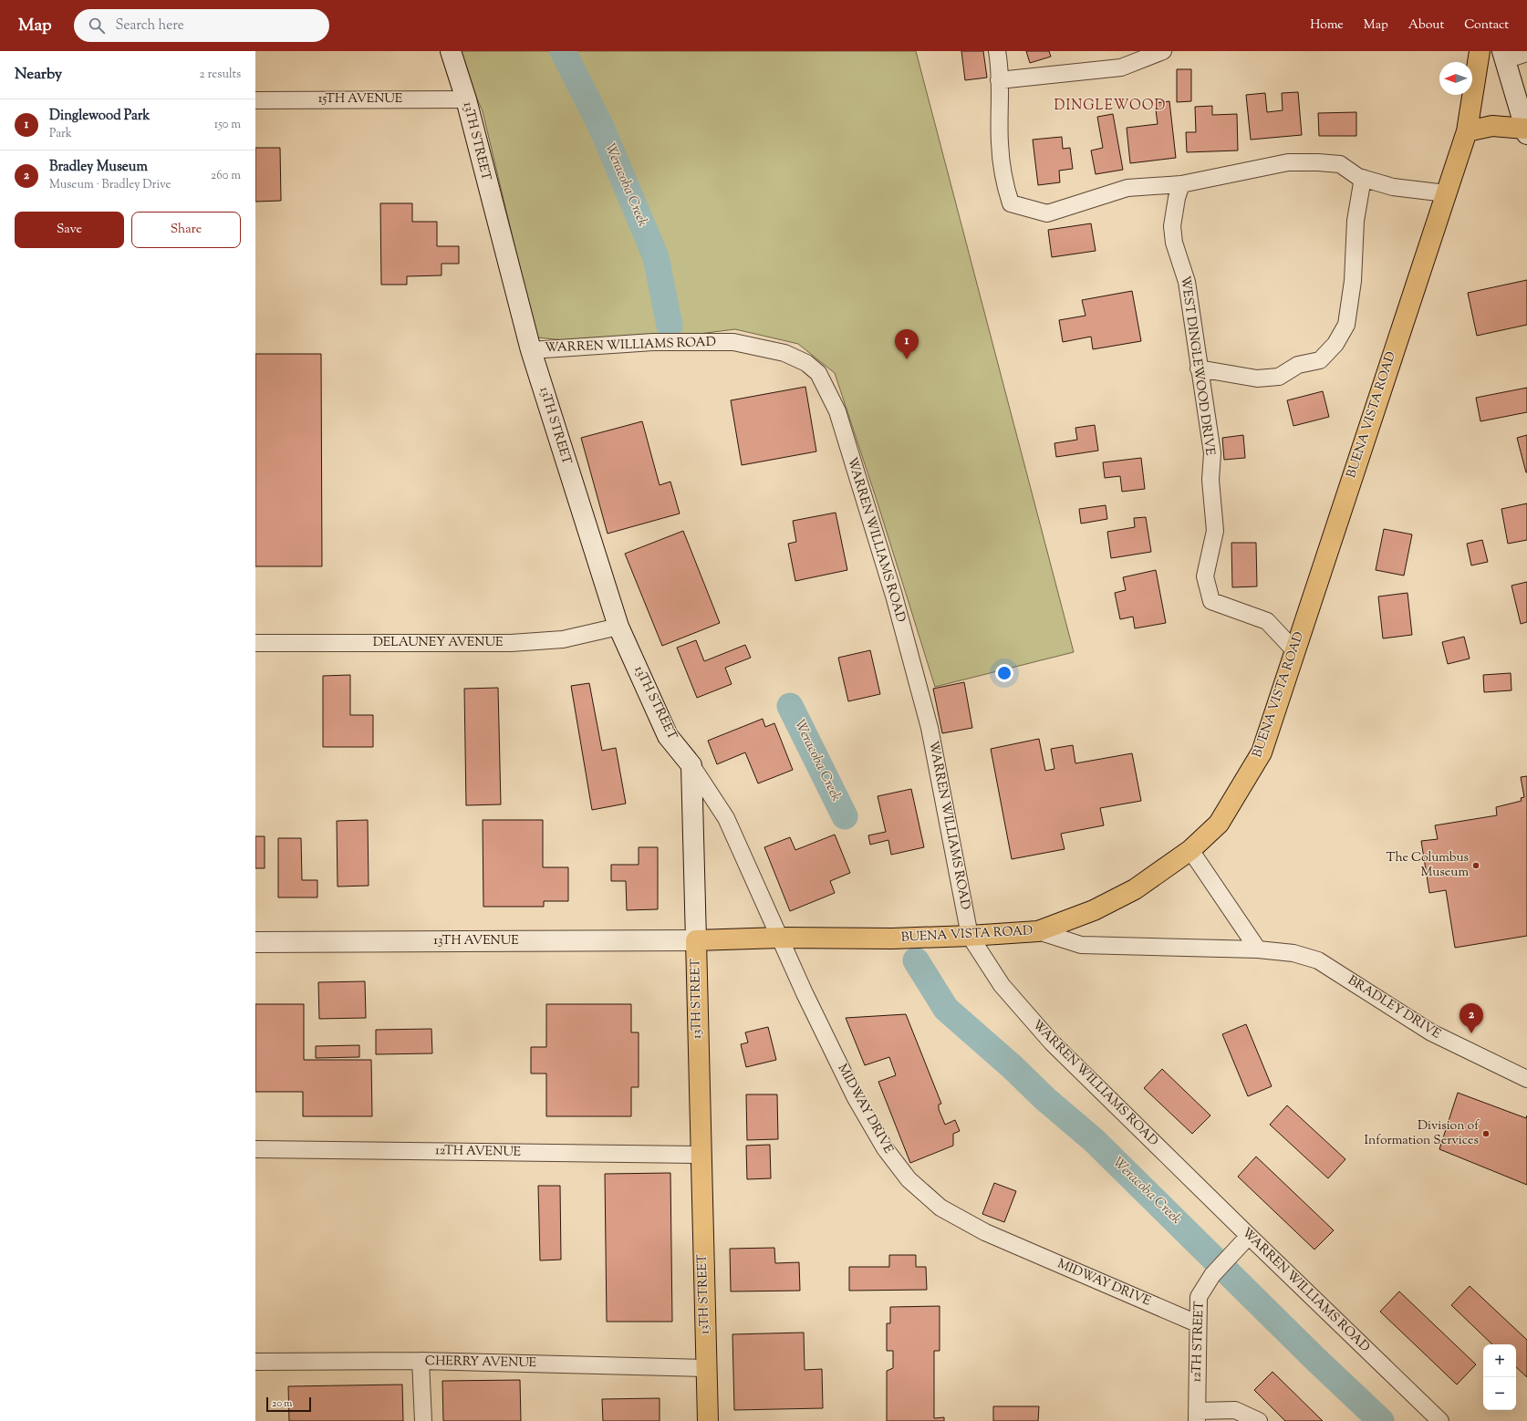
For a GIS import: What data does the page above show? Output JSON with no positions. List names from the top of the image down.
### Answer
{
  "streets": {
    "main road": ["13TH STREET", "BUENA VISTA ROAD", "13TH AVENUE"],
    "street": [
      "15TH AVENUE",
      "WARREN WILLIAMS ROAD",
      "WEST DINGLEWOOD DRIVE",
      "DELAUNEY AVENUE",
      "BRADLEY DRIVE",
      "MIDWAY DRIVE",
      "12TH AVENUE",
      "12TH STREET",
      "CHERRY AVENUE"
    ]
  },
  "crossings": [
    ["15TH AVENUE", "13TH STREET"],
    ["13TH STREET", "WARREN WILLIAMS ROAD"],
    ["13TH STREET", "BUENA VISTA ROAD"],
    ["13TH STREET", "DELAUNEY AVENUE"],
    ["13TH STREET", "13TH AVENUE"],
    ["13TH STREET", "MIDWAY DRIVE"],
    ["13TH STREET", "12TH AVENUE"],
    ["13TH STREET", "CHERRY AVENUE"],
    ["WARREN WILLIAMS ROAD", "BUENA VISTA ROAD"],
    ["WARREN WILLIAMS ROAD", "12TH STREET"],
    ["WEST DINGLEWOOD DRIVE", "BUENA VISTA ROAD"],
    ["BUENA VISTA ROAD", "13TH AVENUE"],
    ["BUENA VISTA ROAD", "BRADLEY DRIVE"],
    ["BUENA VISTA ROAD", "MIDWAY DRIVE"],
    ["MIDWAY DRIVE", "12TH STREET"]
  ],
  "districts": ["DINGLEWOOD"],
  "water": ["Weracoba Creek"],
  "places": ["The Columbus Museum", "Division of Information Services"],
  "scale_bar": "20 m",
  "north": "left",
  "page": {
    "header": "Map",
    "search": "Search here",
    "nav": [
      "Home",
      "Map",
      "About",
      "Contact"
    ],
    "heading": ["Nearby", "2 results"],
    "list": [
      {
        "mark": "1",
        "name": "Dinglewood Park",
        "note": "Park",
        "value": "150 m"
      },
      {
        "mark": "2",
        "name": "Bradley Museum",
        "note": "Museum · Bradley Drive",
        "value": "260 m"
      }
    ],
    "buttons": ["Save", "Share"],
    "pins": ["1", "2"],
    "map_buttons": ["+", "−"],
    "scale": "20 m"
  }
}
